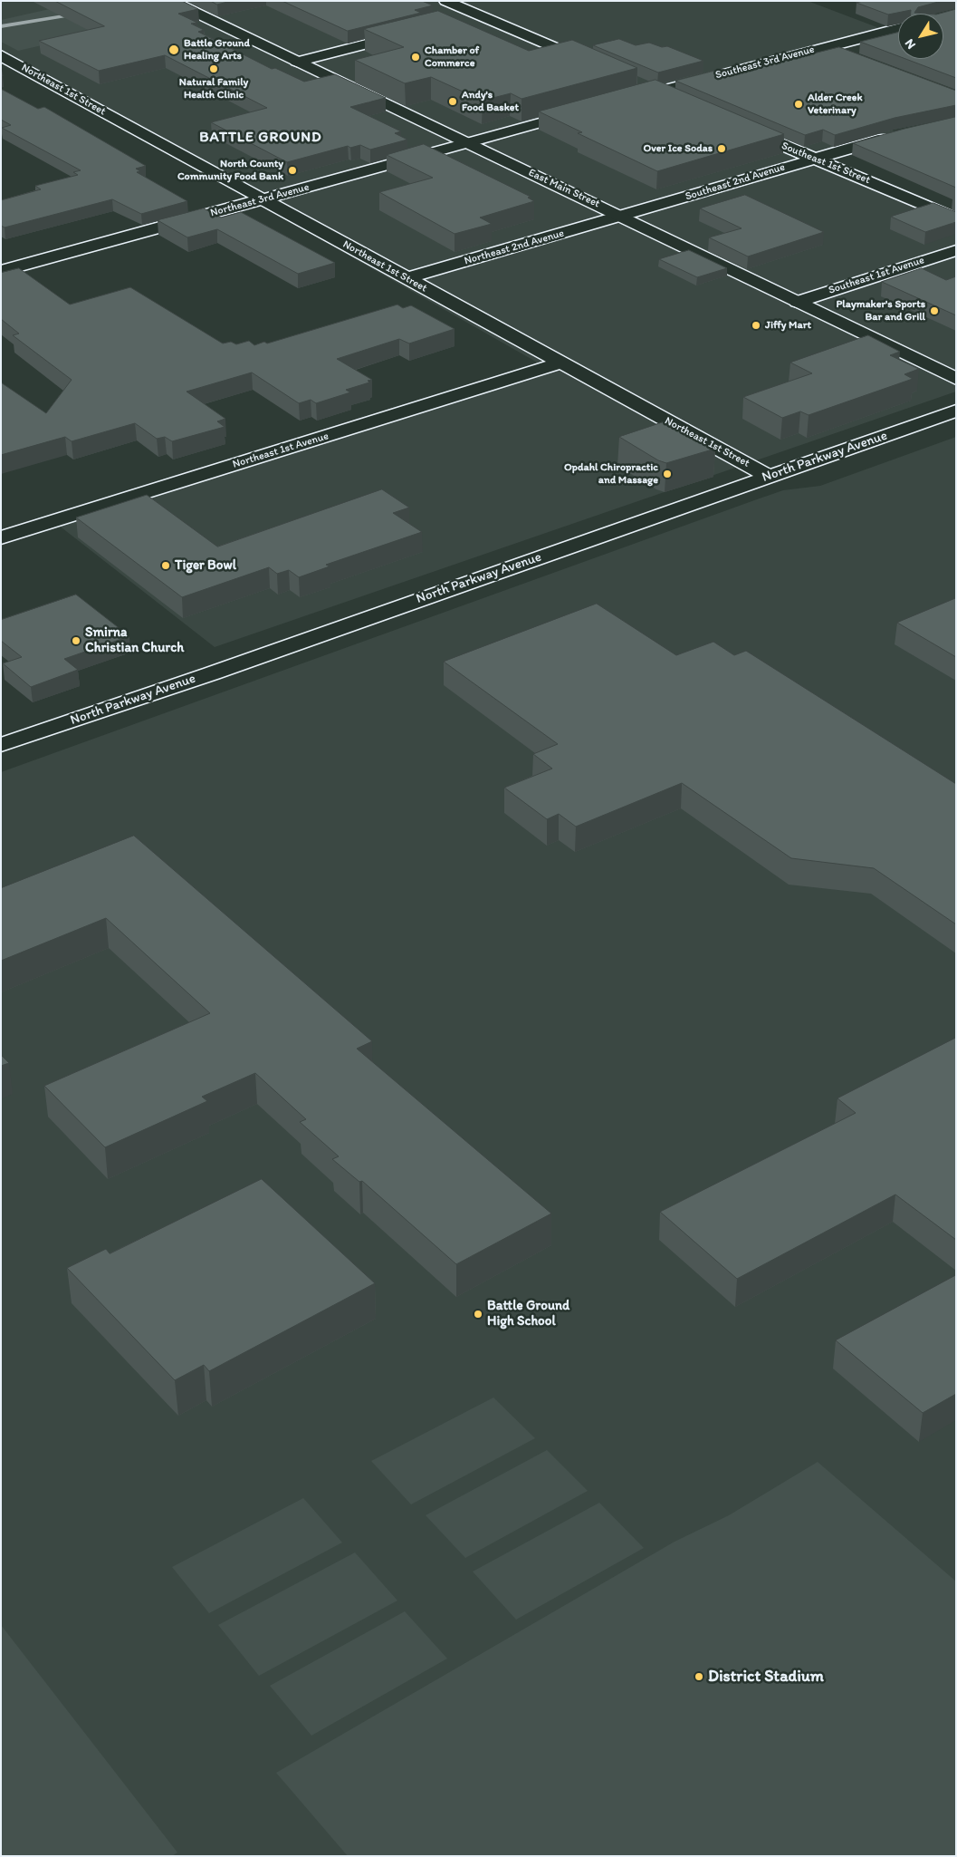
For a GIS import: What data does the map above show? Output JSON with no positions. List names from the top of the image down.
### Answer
{
  "streets": {
    "street": [
      "Southeast 3rd Avenue",
      "Northeast 1st Street",
      "Southeast 1st Street",
      "Southeast 2nd Avenue",
      "East Main Street",
      "Northeast 3rd Avenue",
      "Northeast 2nd Avenue",
      "Southeast 1st Avenue",
      "Northeast 1st Avenue",
      "North Parkway Avenue"
    ]
  },
  "crossings": [
    ["Northeast 1st Street", "Northeast 3rd Avenue"],
    ["Northeast 1st Street", "Northeast 2nd Avenue"],
    ["Northeast 1st Street", "Northeast 1st Avenue"],
    ["Northeast 1st Street", "North Parkway Avenue"],
    ["Southeast 1st Street", "Southeast 2nd Avenue"],
    ["Southeast 2nd Avenue", "East Main Street"],
    ["Southeast 2nd Avenue", "Northeast 2nd Avenue"],
    ["East Main Street", "Northeast 3rd Avenue"],
    ["East Main Street", "Northeast 2nd Avenue"],
    ["East Main Street", "Southeast 1st Avenue"]
  ],
  "districts": ["BATTLE GROUND"],
  "places": [
    "Battle Ground Healing Arts",
    "Chamber of Commerce",
    "Natural Family Health Clinic",
    "Andy's Food Basket",
    "Alder Creek Veterinary",
    "Over Ice Sodas",
    "North County Community Food Bank",
    "Playmaker's Sports Bar and Grill",
    "Jiffy Mart",
    "Opdahl Chiropractic and Massage",
    "Tiger Bowl",
    "Smirna Christian Church",
    "Battle Ground High School",
    "District Stadium"
  ],
  "north": "bottom left"
}
